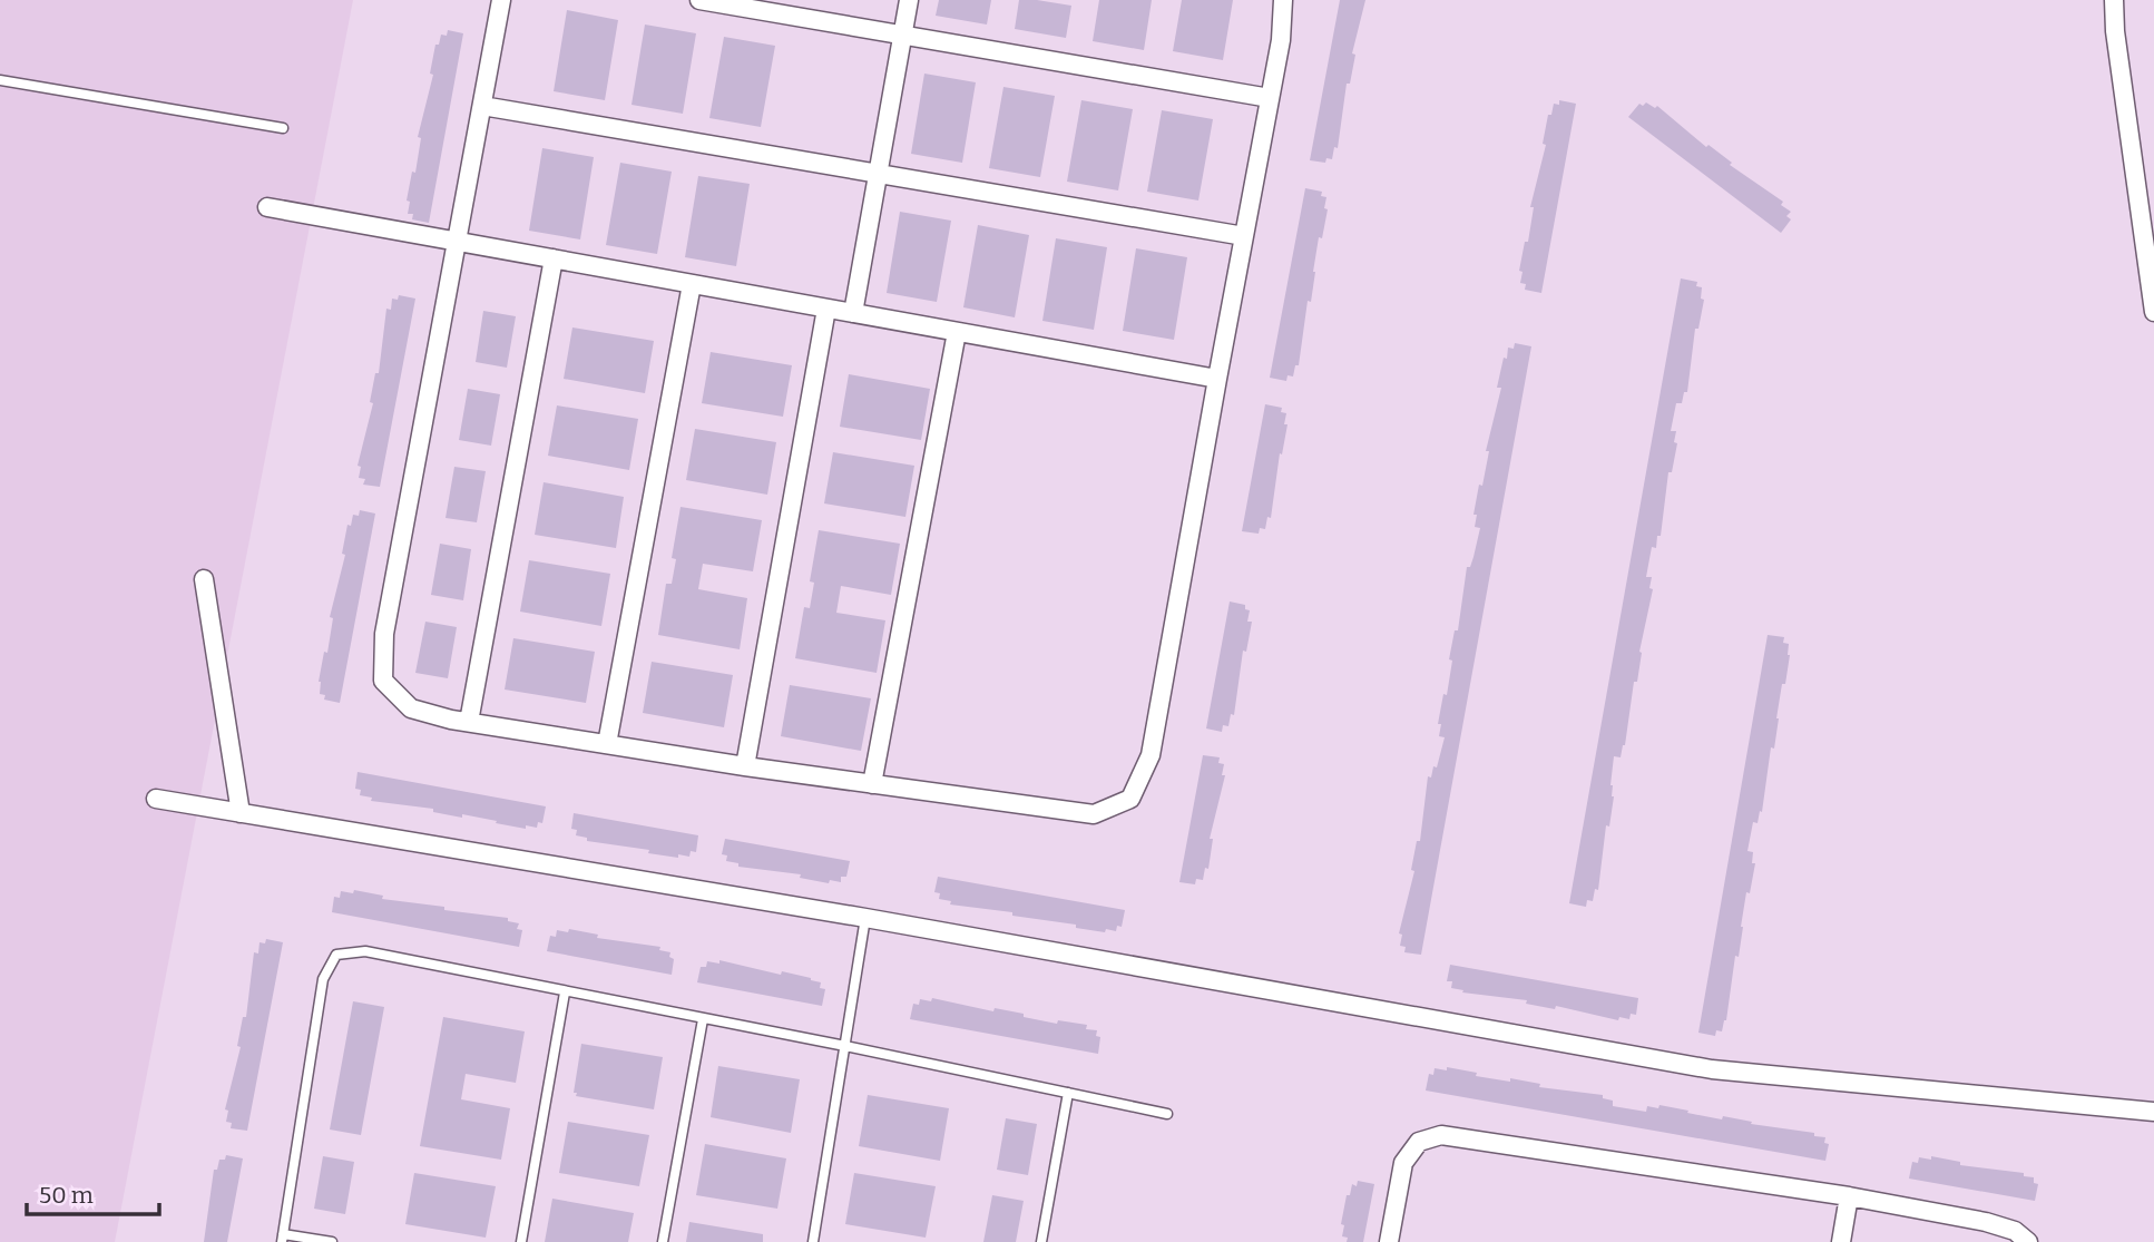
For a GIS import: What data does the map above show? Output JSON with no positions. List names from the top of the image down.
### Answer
{
  "scale_bar": "50 m"
}
